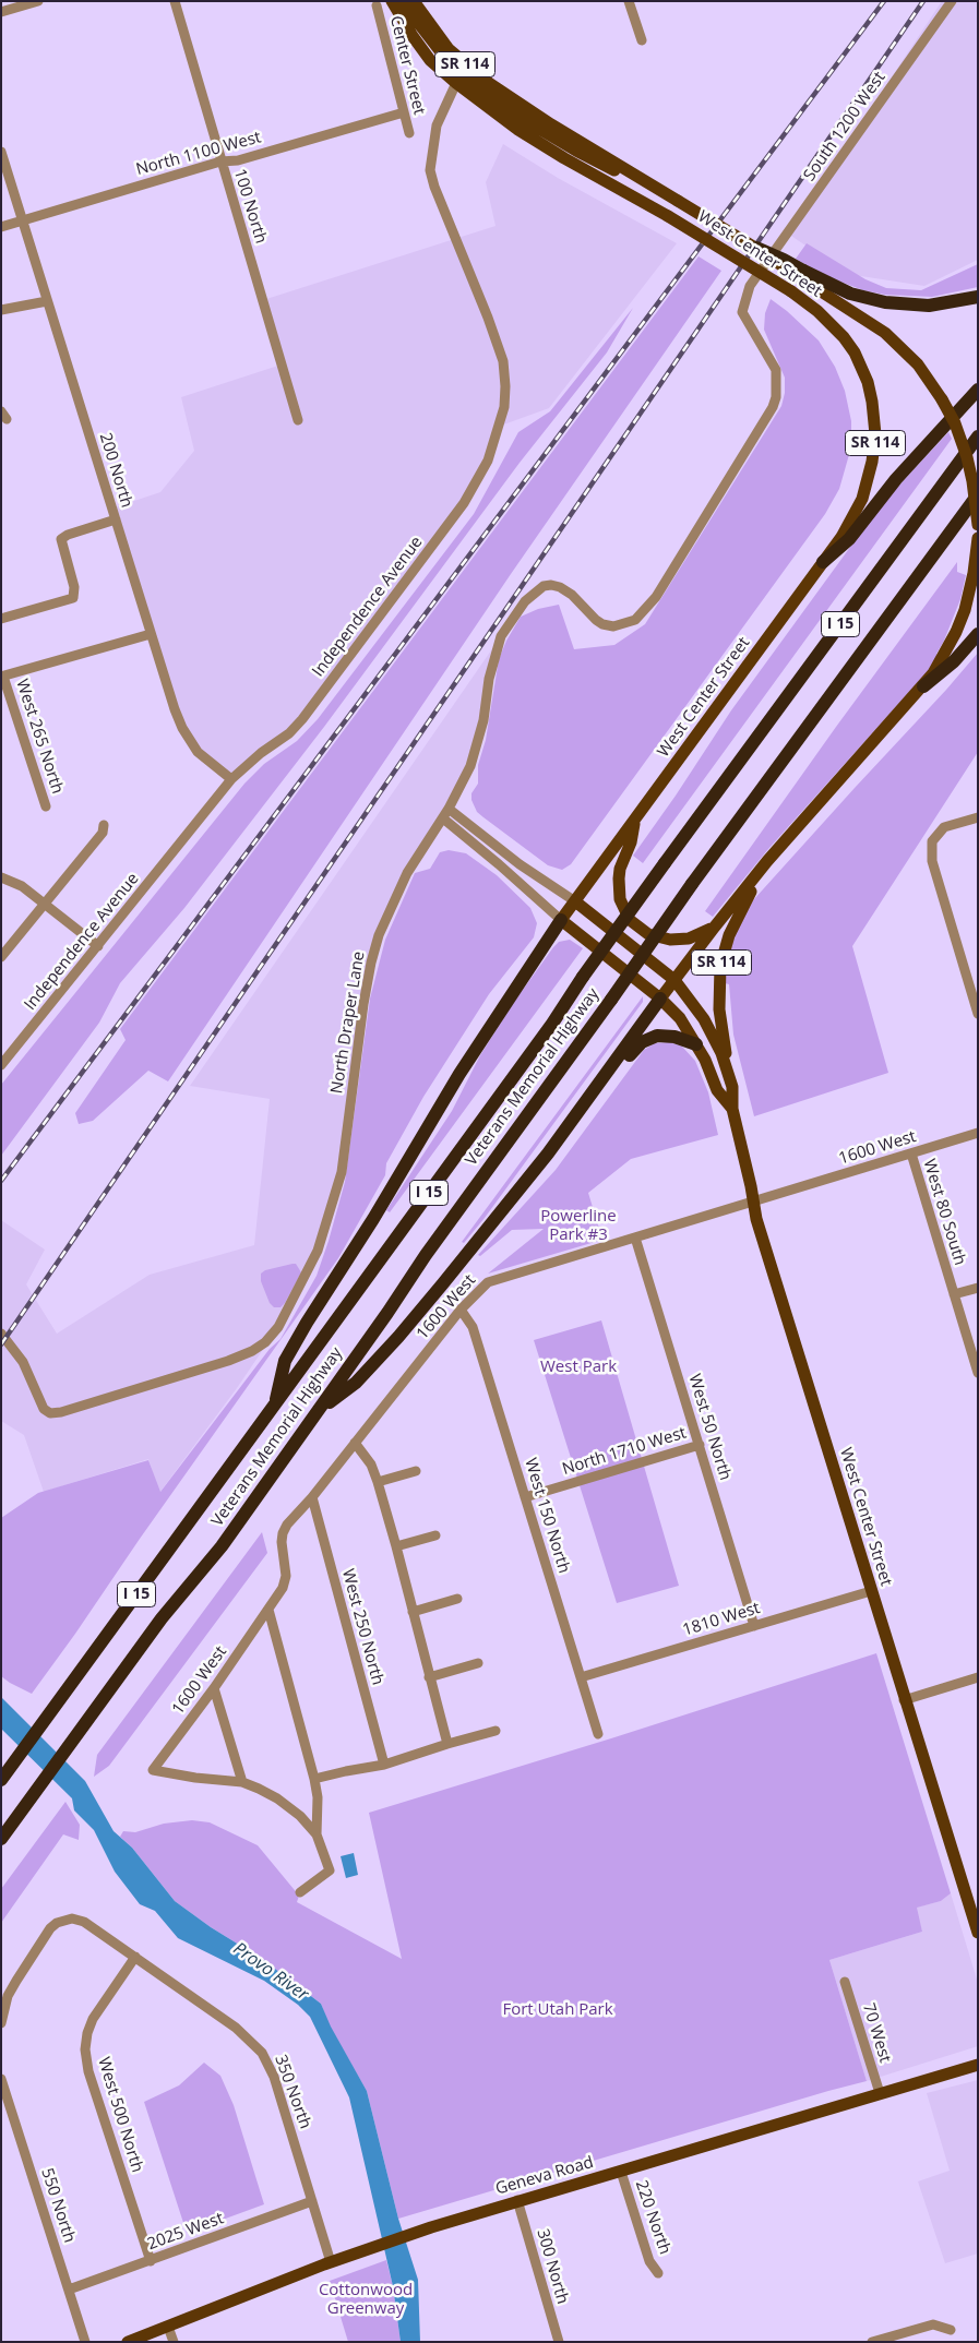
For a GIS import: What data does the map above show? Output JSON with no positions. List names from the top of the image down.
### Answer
{
  "streets": {
    "highway": ["I 15", "Veterans Memorial Highway"],
    "main road": ["SR 114", "West Center Street", "Geneva Road"],
    "street": [
      "Center Street",
      "South 1200 West",
      "North 1100 West",
      "100 North",
      "200 North",
      "Independence Avenue",
      "West 265 North",
      "North Draper Lane",
      "1600 West",
      "West 80 South",
      "West 50 North",
      "North 1710 West",
      "West 150 North",
      "1810 West",
      "West 250 North",
      "70 West",
      "350 North",
      "West 500 North",
      "550 North",
      "220 North",
      "2025 West",
      "300 North"
    ]
  },
  "crossings": [
    ["SR 114", "West Center Street"],
    ["Center Street", "North 1100 West"],
    ["South 1200 West", "North Draper Lane"],
    ["North 1100 West", "100 North"],
    ["North 1100 West", "200 North"],
    ["West Center Street", "Independence Avenue"],
    ["West Center Street", "North Draper Lane"],
    ["West Center Street", "1600 West"],
    ["West Center Street", "1810 West"],
    ["200 North", "Independence Avenue"],
    ["1600 West", "West 80 South"],
    ["1600 West", "West 50 North"],
    ["1600 West", "West 150 North"],
    ["1600 West", "West 250 North"],
    ["West 50 North", "North 1710 West"],
    ["West 50 North", "1810 West"],
    ["North 1710 West", "West 150 North"],
    ["West 150 North", "1810 West"],
    ["70 West", "Geneva Road"],
    ["350 North", "West 500 North"],
    ["350 North", "Geneva Road"],
    ["350 North", "2025 West"],
    ["West 500 North", "2025 West"],
    ["Geneva Road", "220 North"],
    ["Geneva Road", "300 North"],
    ["550 North", "2025 West"]
  ],
  "water": ["Provo River"],
  "parks": [
    "Powerline Park #3",
    "West Park",
    "Fort Utah Park",
    "Cottonwood Greenway"
  ]
}
